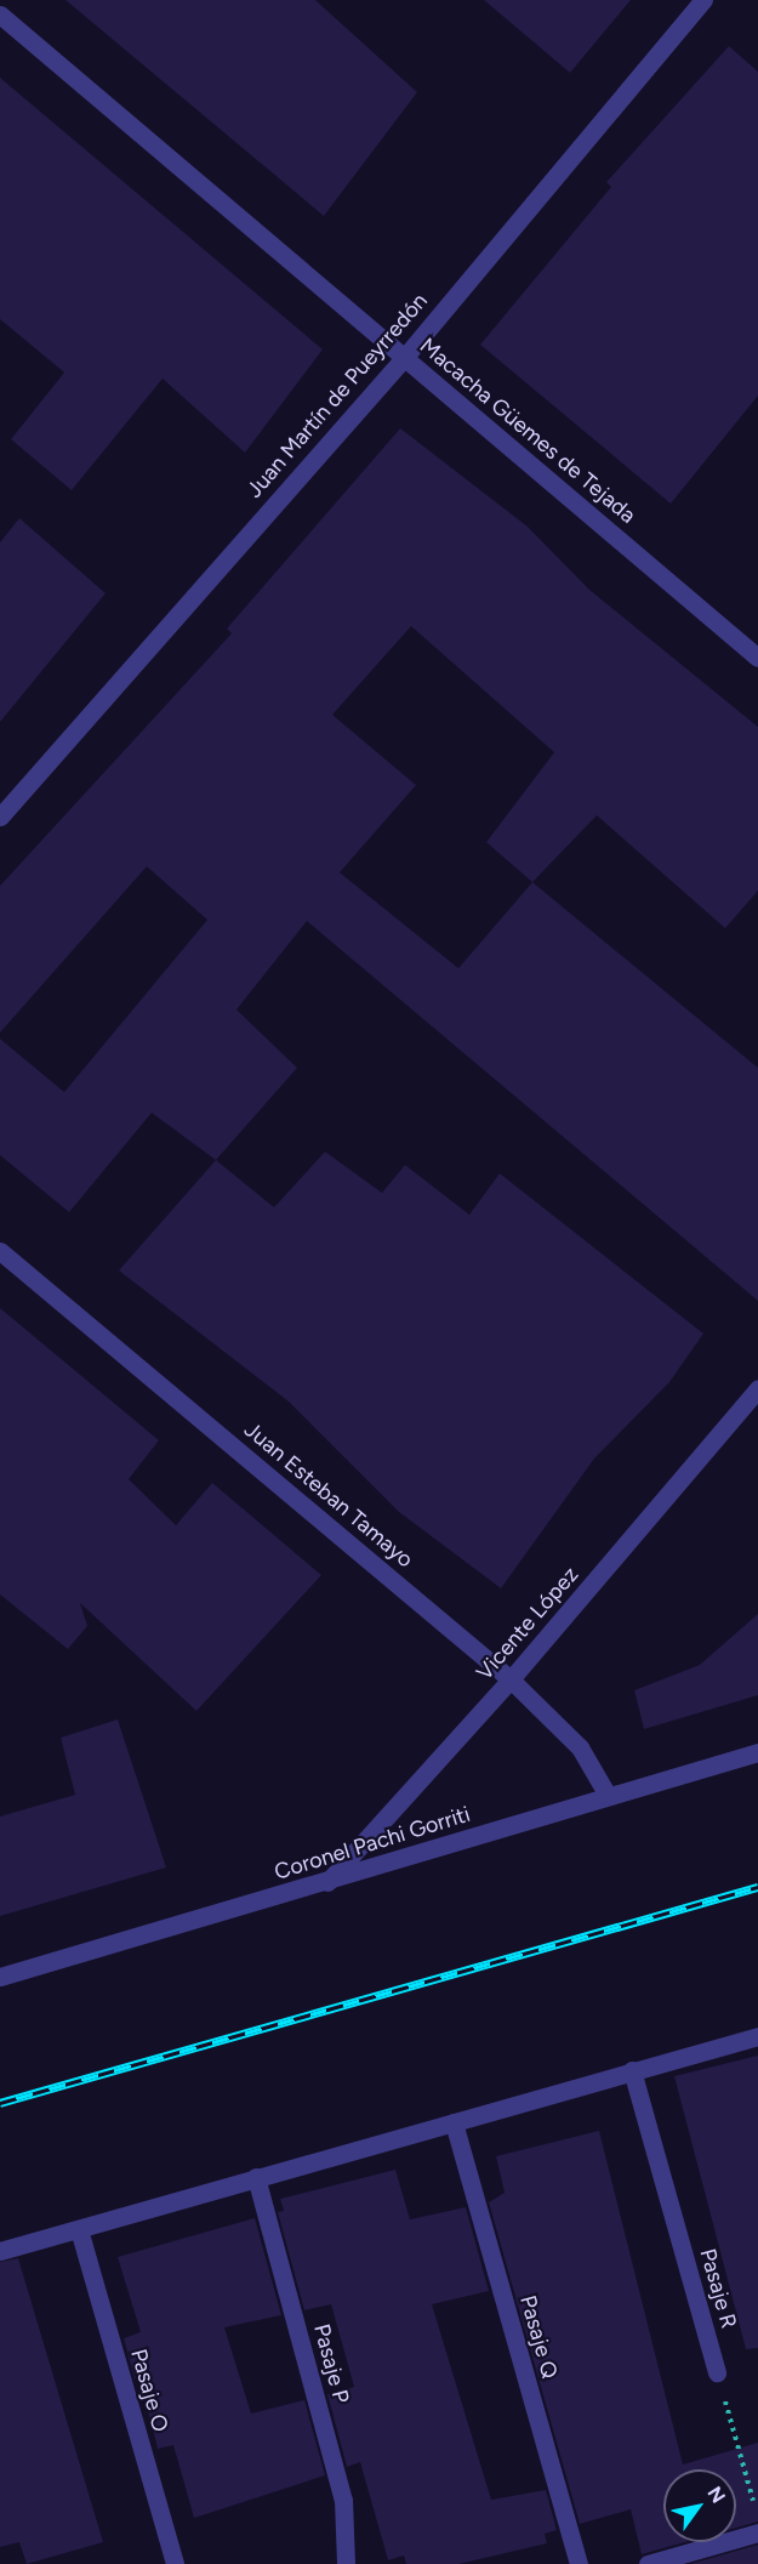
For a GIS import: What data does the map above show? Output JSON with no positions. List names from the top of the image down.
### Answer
{
  "streets": {
    "street": [
      "Juan Martín de Pueyrredón",
      "Macacha Güemes de Tejada",
      "Juan Esteban Tamayo",
      "Vicente López",
      "Coronel Pachi Gorriti",
      "Pasaje R",
      "Pasaje Q",
      "Pasaje P",
      "Pasaje O"
    ]
  },
  "crossings": [
    ["Juan Martín de Pueyrredón", "Macacha Güemes de Tejada"],
    ["Juan Esteban Tamayo", "Vicente López"],
    ["Juan Esteban Tamayo", "Coronel Pachi Gorriti"],
    ["Vicente López", "Coronel Pachi Gorriti"]
  ],
  "north": "top right"
}
